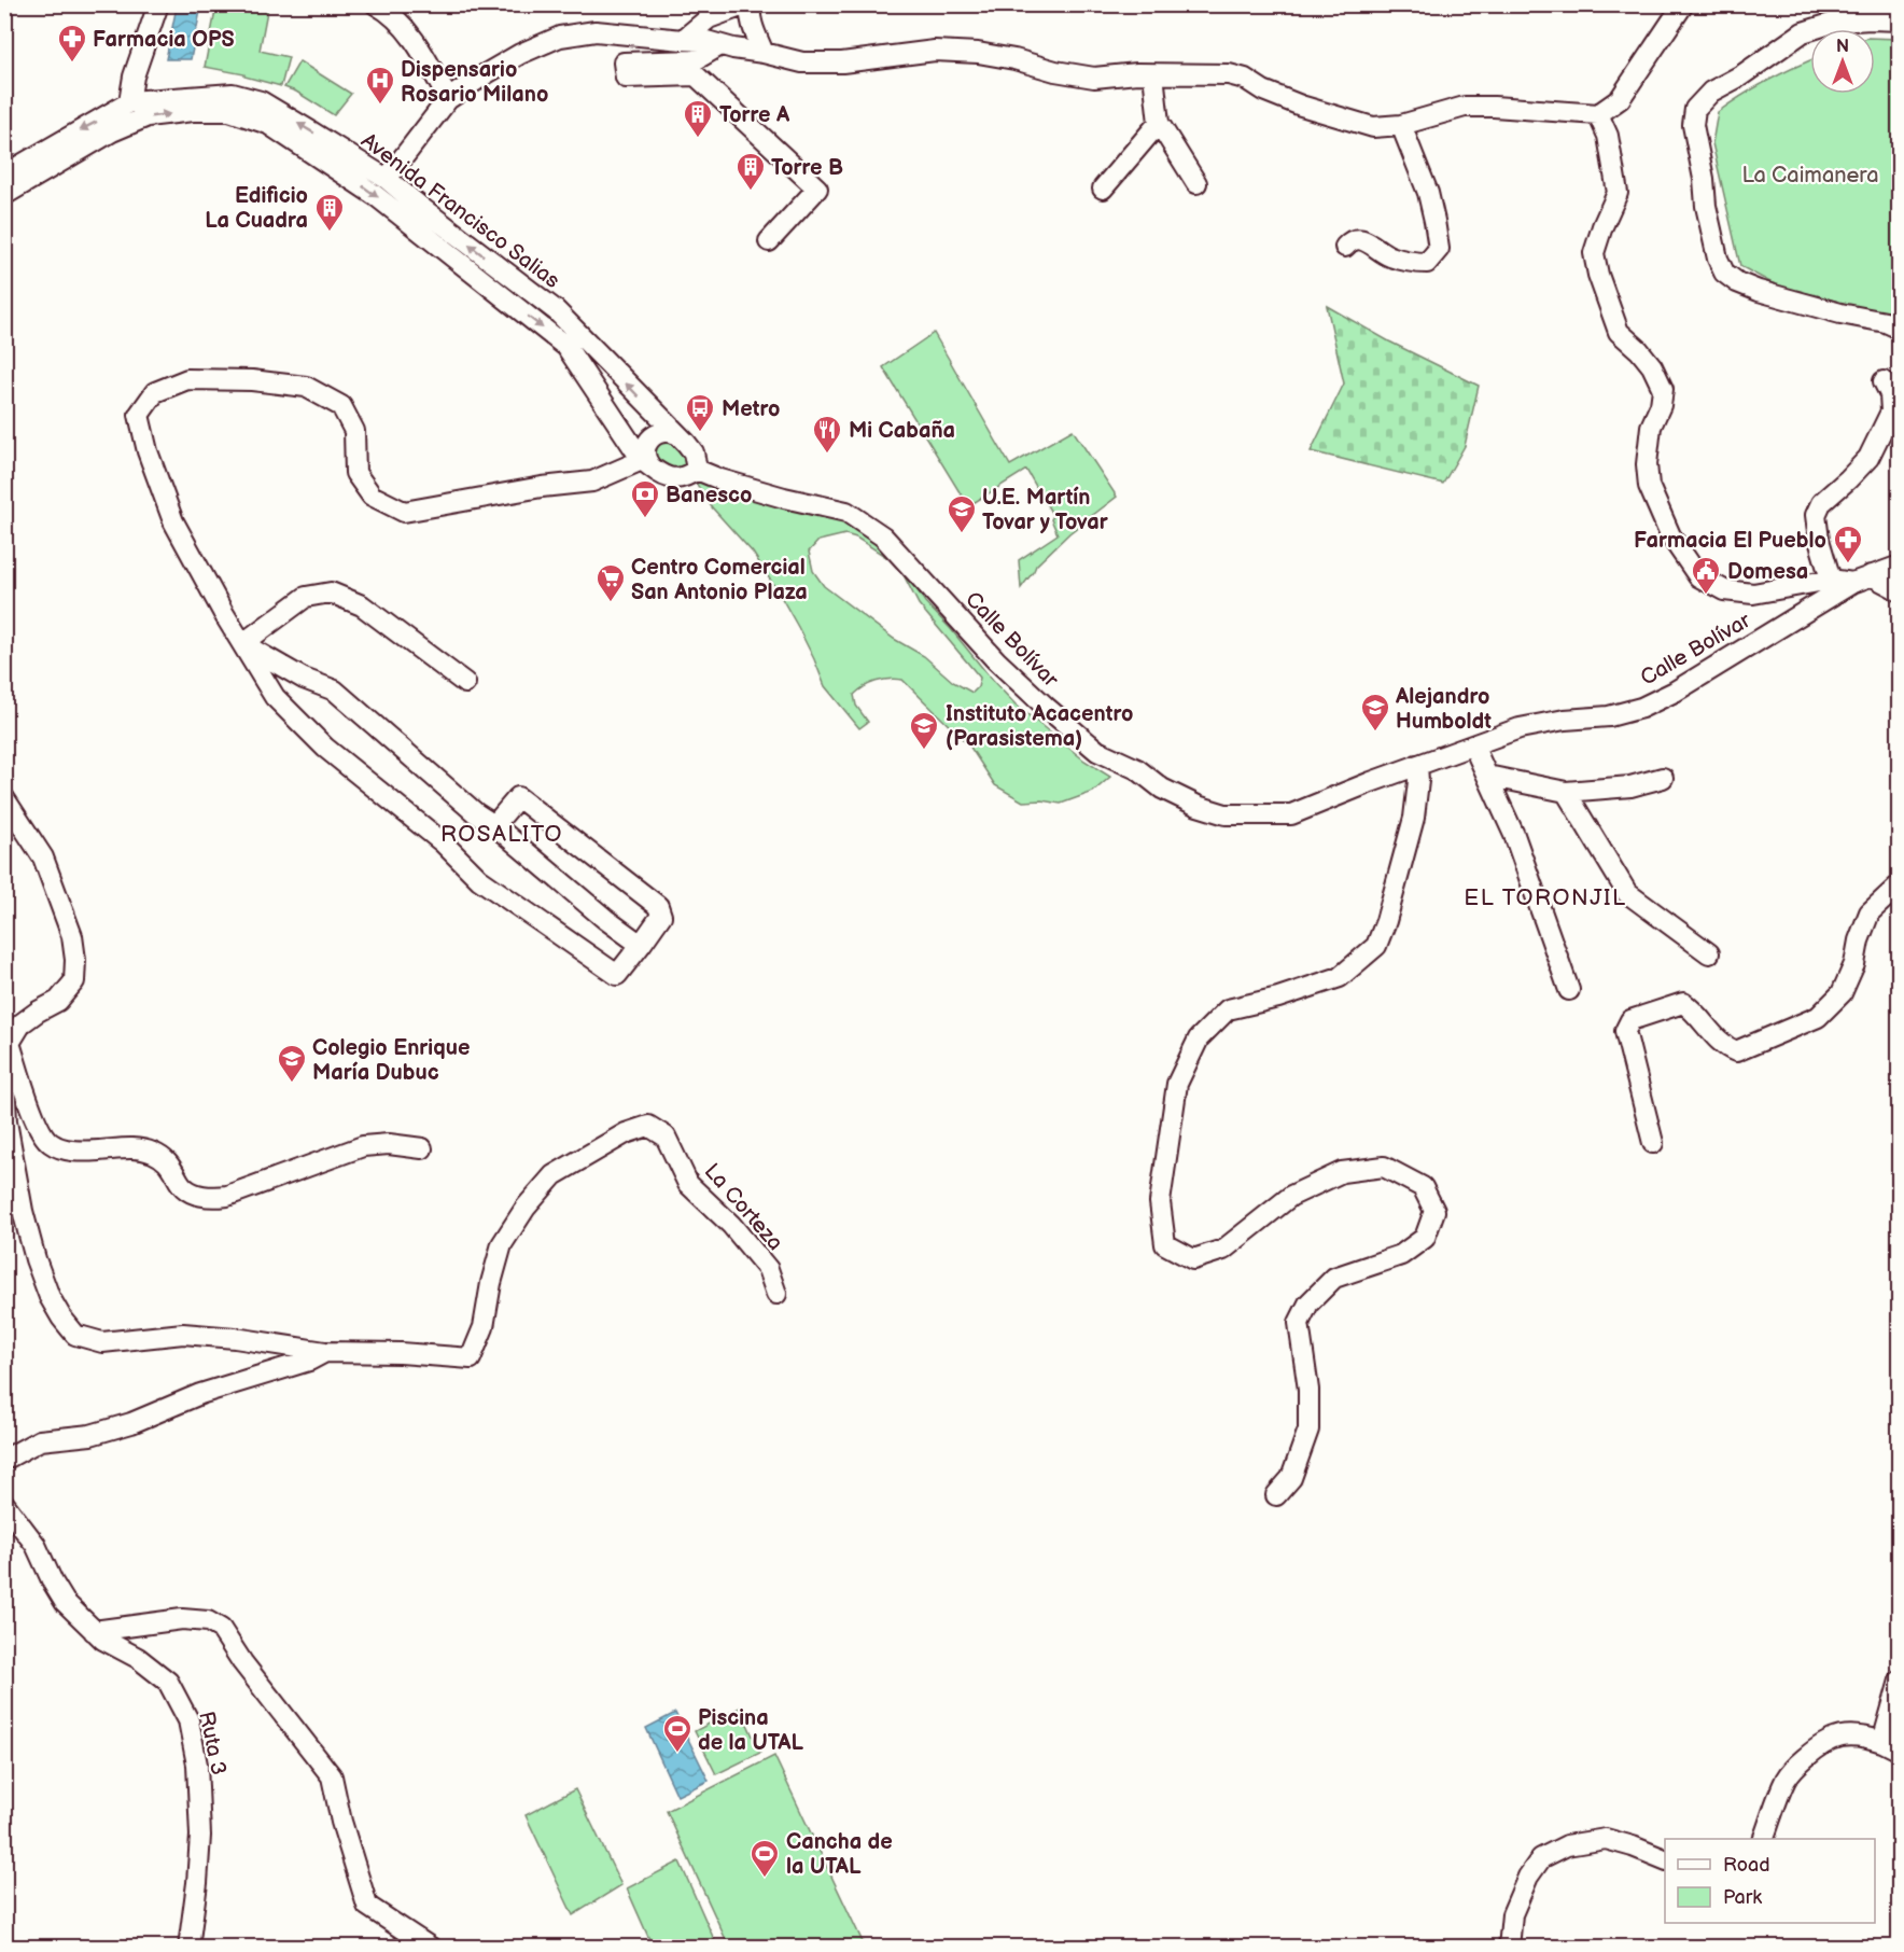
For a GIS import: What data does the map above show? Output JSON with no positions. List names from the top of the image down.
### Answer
{
  "streets": {
    "street": [
      "Avenida Francisco Salias",
      "Calle Bolívar",
      "La Corteza",
      "Ruta 3"
    ]
  },
  "crossings": [
    ["Avenida Francisco Salias", "Calle Bolívar"]
  ],
  "districts": ["ROSALITO", "EL TORONJIL"],
  "parks": ["La Caimanera"],
  "places": {
    "pharmacy": ["Farmacia OPS", "Farmacia El Pueblo"],
    "hospital": ["Dispensario Rosario Milano"],
    "building": ["Torre A", "Torre B", "Edificio La Cuadra"],
    "bus stop": ["Metro"],
    "restaurant": ["Mi Cabaña"],
    "bank": ["Banesco"],
    "school or university": [
      "U.E. Martín Tovar y Tovar",
      "Alejandro Humboldt",
      "Instituto Acacentro (Parasistema)",
      "Colegio Enrique María Dubuc"
    ],
    "public building": ["Domesa"],
    "supermarket": ["Centro Comercial San Antonio Plaza"],
    "sports": ["Piscina de la UTAL", "Cancha de la UTAL"]
  },
  "legend": ["Road", "Park"],
  "north": "top"
}
